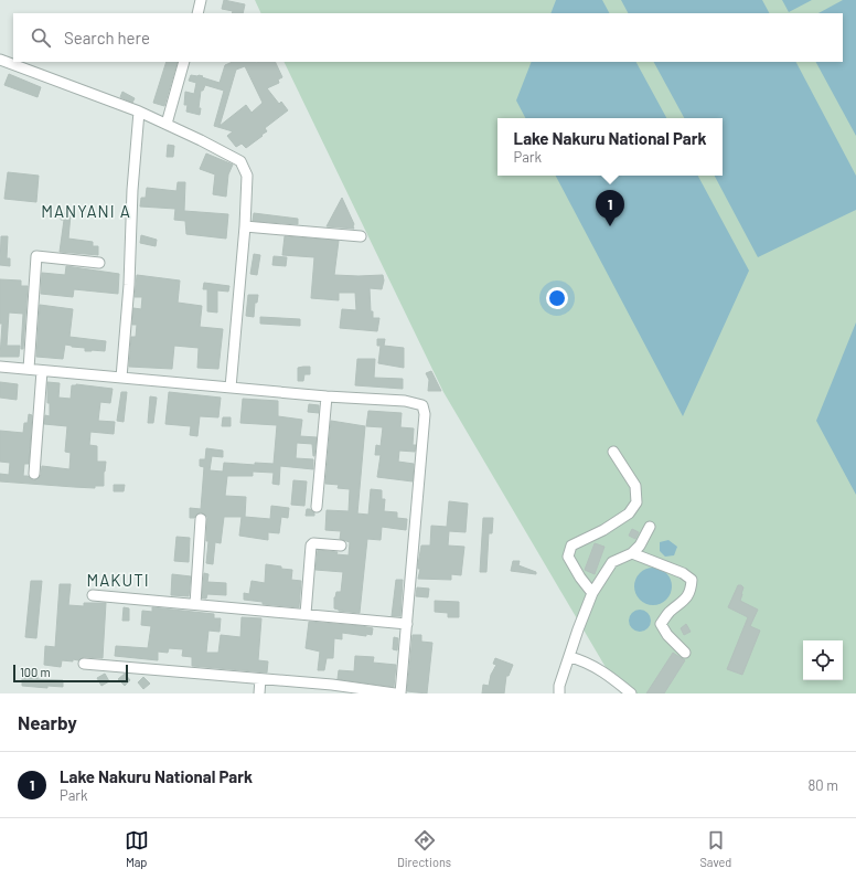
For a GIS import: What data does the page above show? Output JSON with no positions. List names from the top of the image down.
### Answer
{
  "districts": ["MANYANI A", "MAKUTI"],
  "scale_bar": "100 m",
  "page": {
    "search": "Search here",
    "popup": ["Lake Nakuru National Park", "Park"],
    "pins": "1",
    "scale": "100 m",
    "heading": "Nearby",
    "list": [
      {
        "mark": "1",
        "name": "Lake Nakuru National Park",
        "note": "Park",
        "value": "80 m"
      }
    ],
    "nav": ["Map", "Directions", "Saved"]
  }
}
